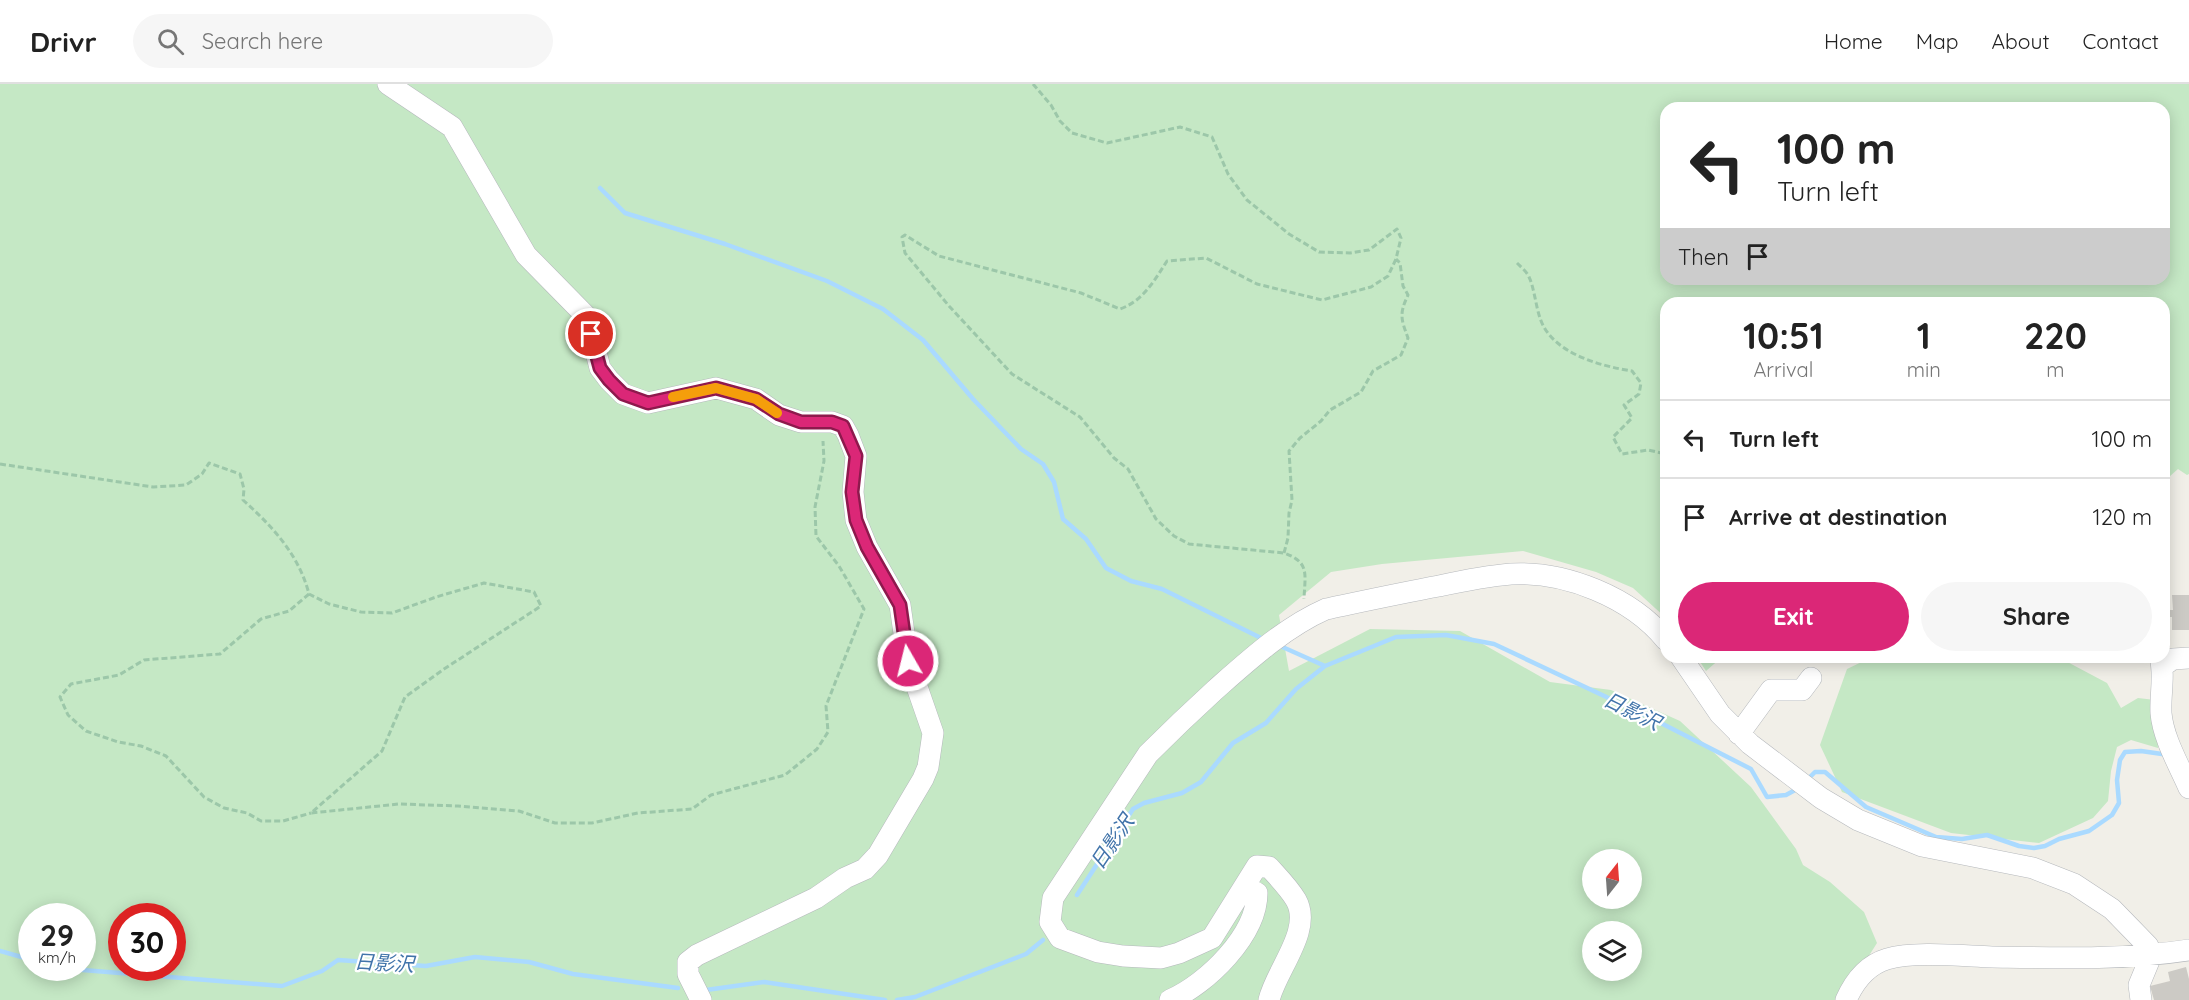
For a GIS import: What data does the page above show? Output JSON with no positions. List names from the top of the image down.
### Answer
{
  "water": ["日影沢"],
  "north": "top",
  "page": {
    "header": "Drivr",
    "search": "Search here",
    "nav": [
      "Home",
      "Map",
      "About",
      "Contact"
    ],
    "turn": ["100 m", "Turn left"],
    "then": "Then",
    "eta": [
      "10:51",
      "Arrival",
      "1",
      "min",
      "220",
      "m"
    ],
    "list": [
      {
        "name": "Turn left",
        "value": "100 m"
      },
      {
        "name": "Arrive at destination",
        "value": "120 m"
      }
    ],
    "buttons": ["Exit", "Share"],
    "speed": "29 km/h",
    "limit": "30"
  }
}
